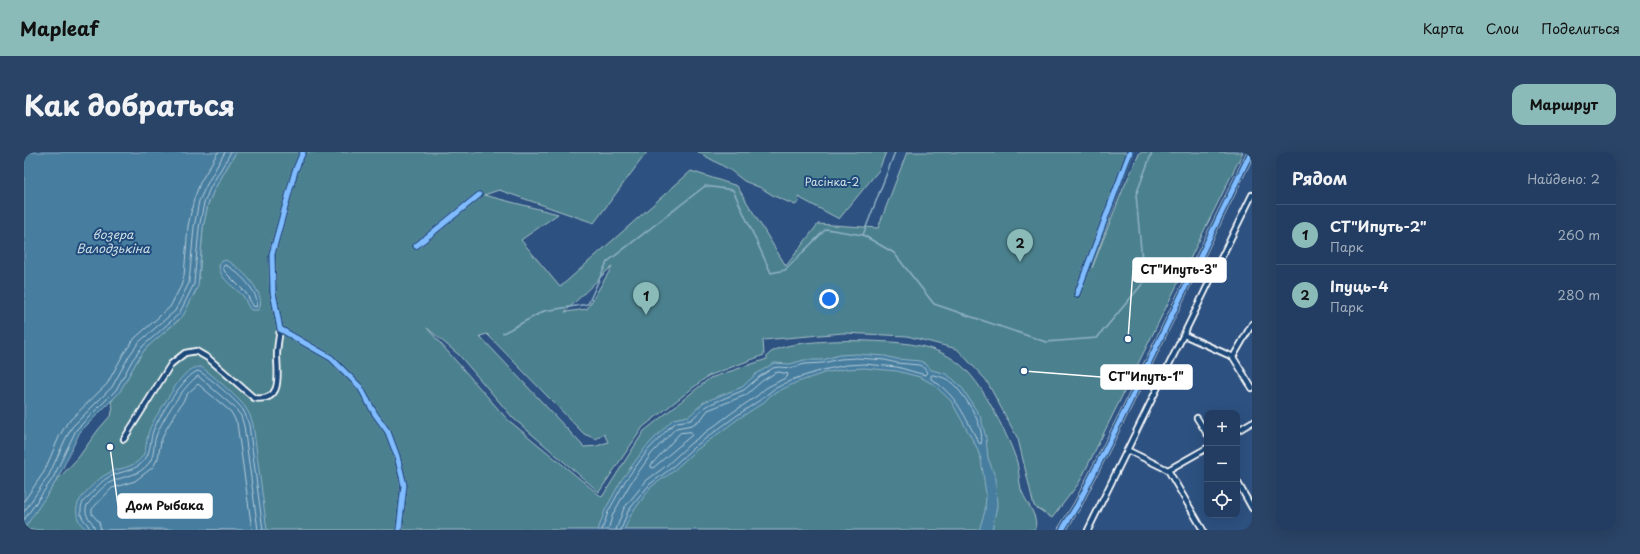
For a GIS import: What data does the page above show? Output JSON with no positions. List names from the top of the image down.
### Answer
{
  "water": ["возера Валодзькіна"],
  "parks": ["Расінка-2"],
  "places": ["СТ\"Ипуть-3\"", "СТ\"Ипуть-1\"", "Дом Рыбака"],
  "page": {
    "header": "Mapleaf",
    "nav": ["Карта", "Слои", "Поделиться"],
    "title": "Как добраться",
    "buttons": "Маршрут",
    "heading": ["Рядом", "Найдено: 2"],
    "list": [
      {
        "mark": "1",
        "name": "СТ\"Ипуть-2\"",
        "note": "Парк",
        "value": "260 m"
      },
      {
        "mark": "2",
        "name": "Іпуць-4",
        "note": "Парк",
        "value": "280 m"
      }
    ],
    "pins": ["2", "1"],
    "map_buttons": ["+", "−"]
  }
}
